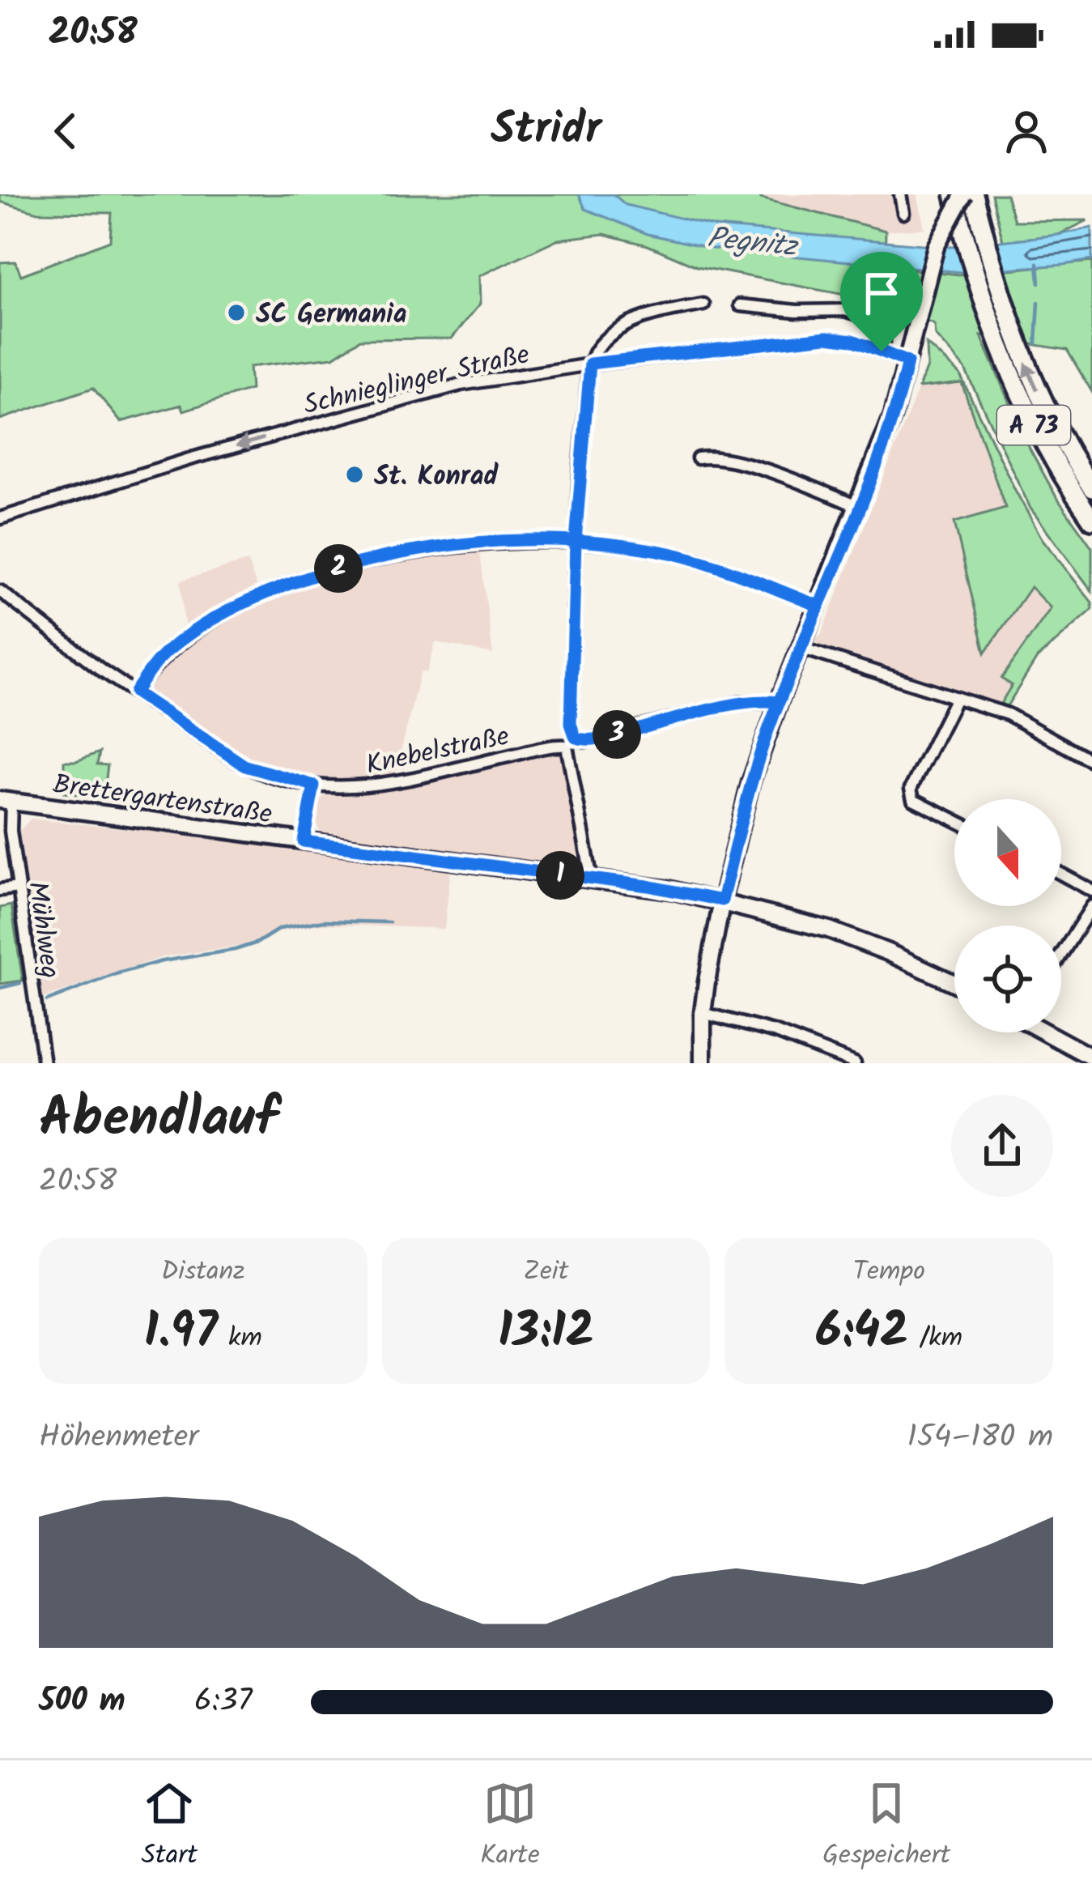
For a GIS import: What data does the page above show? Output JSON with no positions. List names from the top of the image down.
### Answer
{
  "streets": {
    "highway": ["A 73"],
    "main road": ["Brettergartenstraße"],
    "street": ["Schnieglinger Straße", "Knebelstraße", "Mühlweg"]
  },
  "crossings": [
    ["Brettergartenstraße", "Mühlweg"]
  ],
  "one_way": ["Schnieglinger Straße"],
  "water": ["Pegnitz"],
  "places": ["SC Germania", "St. Konrad"],
  "north": "bottom",
  "page": {
    "status": "20:58",
    "header": "Stridr",
    "pins": ["2", "3", "1"],
    "heading": ["Abendlauf", "20:58"],
    "stats": [
      ["Distanz", "1.97 km"],
      ["Zeit", "13:12"],
      ["Tempo", "6:42 /km"]
    ],
    "chart": ["Höhenmeter", "154–180 m"],
    "list": [
      {
        "name": "500 m",
        "note": "6:37"
      }
    ],
    "tabs": ["Start", "Karte", "Gespeichert"]
  }
}
